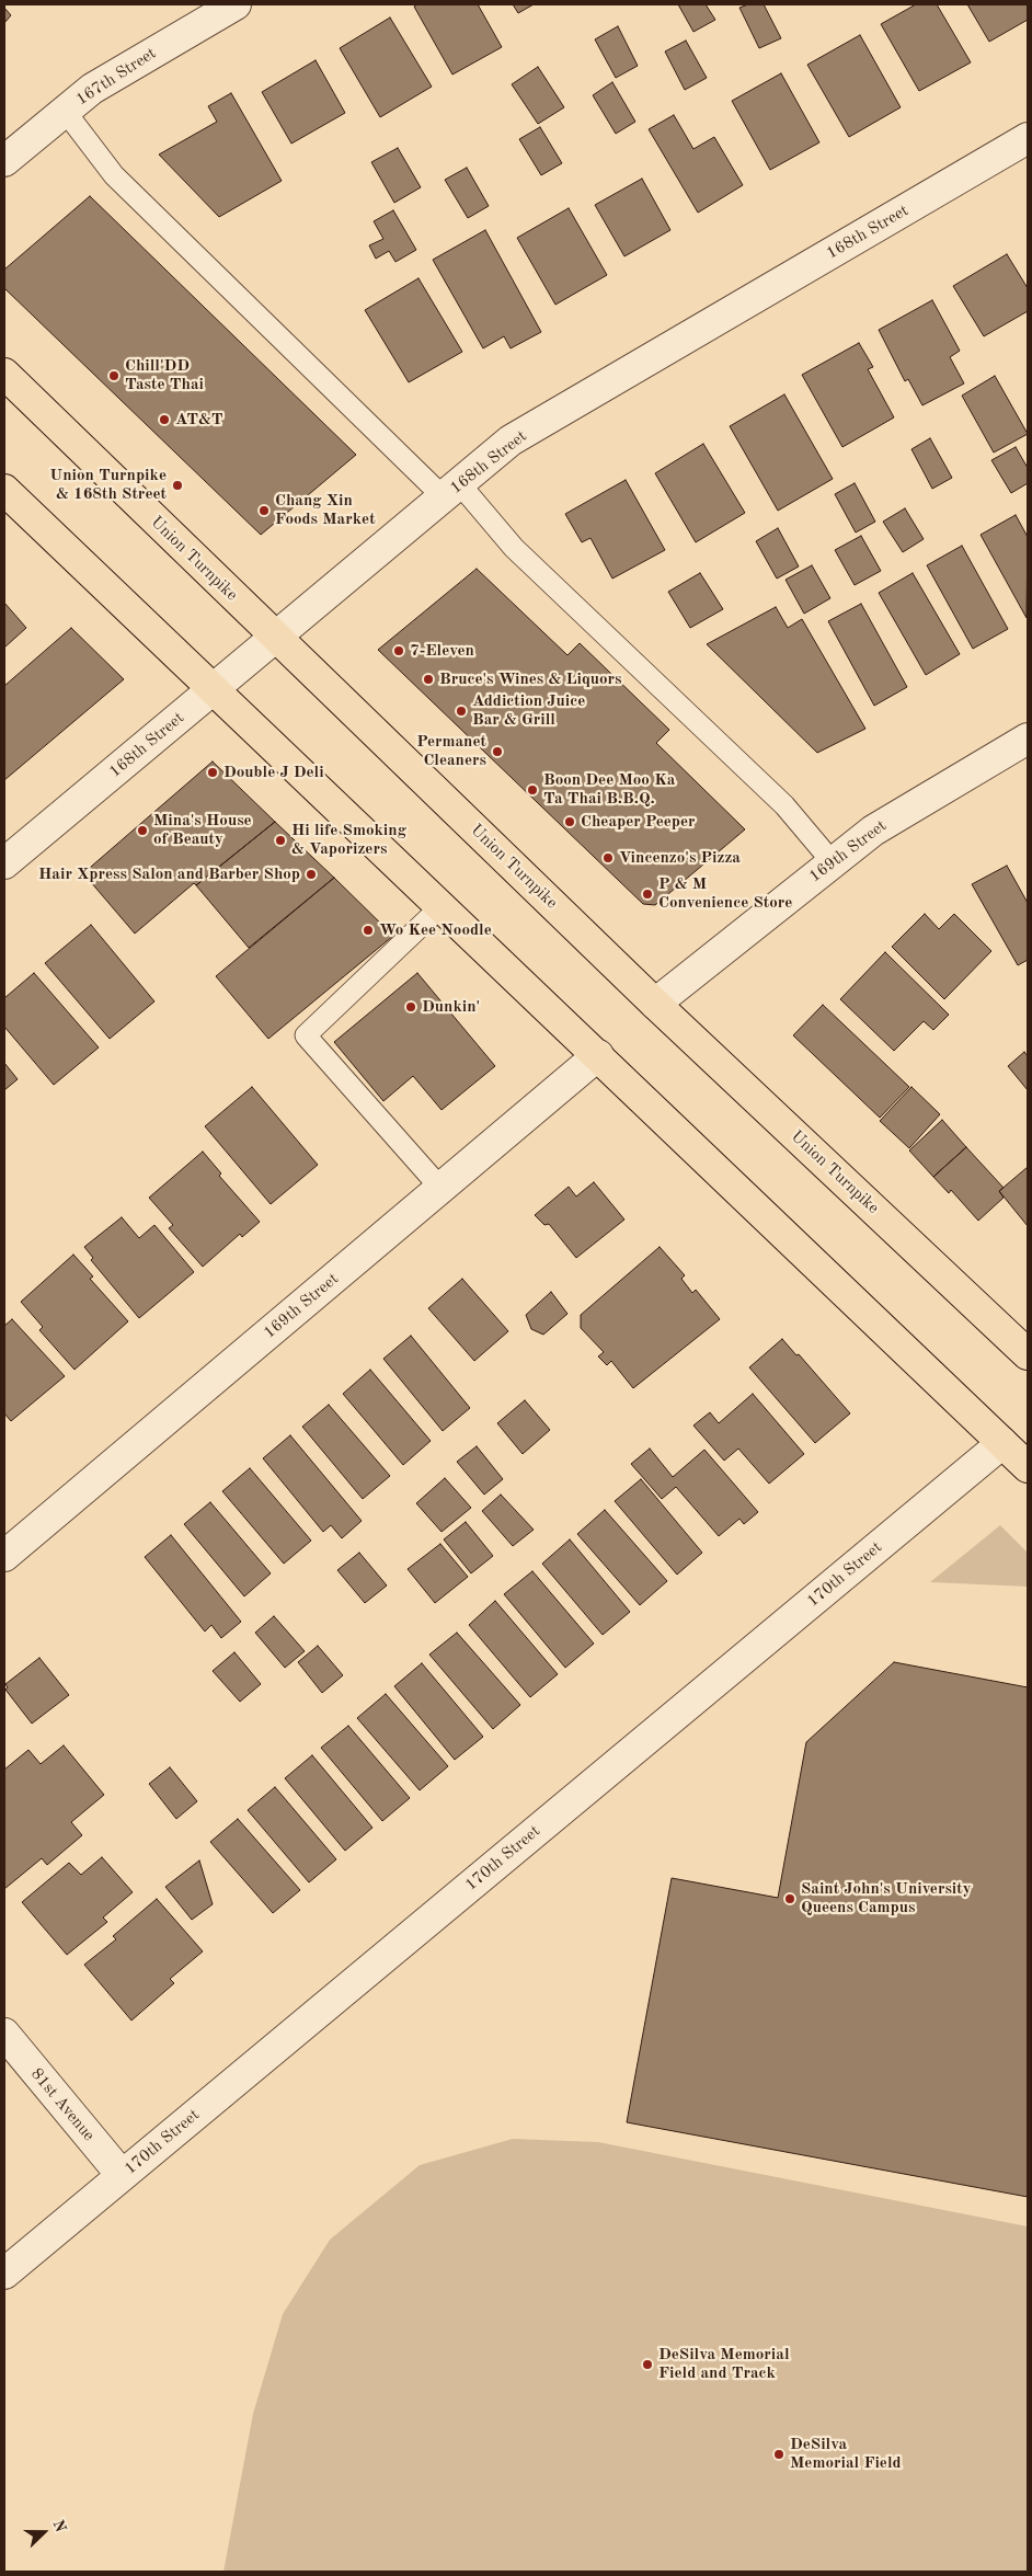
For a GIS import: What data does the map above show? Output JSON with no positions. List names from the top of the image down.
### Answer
{
  "streets": {
    "main road": ["Union Turnpike"],
    "street": [
      "167th Street",
      "168th Street",
      "169th Street",
      "170th Street",
      "81st Avenue"
    ]
  },
  "crossings": [
    ["168th Street", "Union Turnpike"],
    ["Union Turnpike", "169th Street"],
    ["170th Street", "81st Avenue"]
  ],
  "places": [
    "Chill'DD Taste Thai",
    "AT&T",
    "Union Turnpike & 168th Street",
    "Chang Xin Foods Market",
    "7-Eleven",
    "Bruce's Wines & Liquors",
    "Addiction Juice Bar & Grill",
    "Permanet Cleaners",
    "Double J Deli",
    "Boon Dee Moo Ka Ta Thai B.B.Q.",
    "Cheaper Peeper",
    "Mina's House of Beauty",
    "Hi life Smoking & Vaporizers",
    "Vincenzo's Pizza",
    "Hair Xpress Salon and Barber Shop",
    "P & M Convenience Store",
    "Wo Kee Noodle",
    "Dunkin'",
    "Saint John's University Queens Campus",
    "DeSilva Memorial Field and Track",
    "DeSilva Memorial Field"
  ],
  "north": "right"
}
